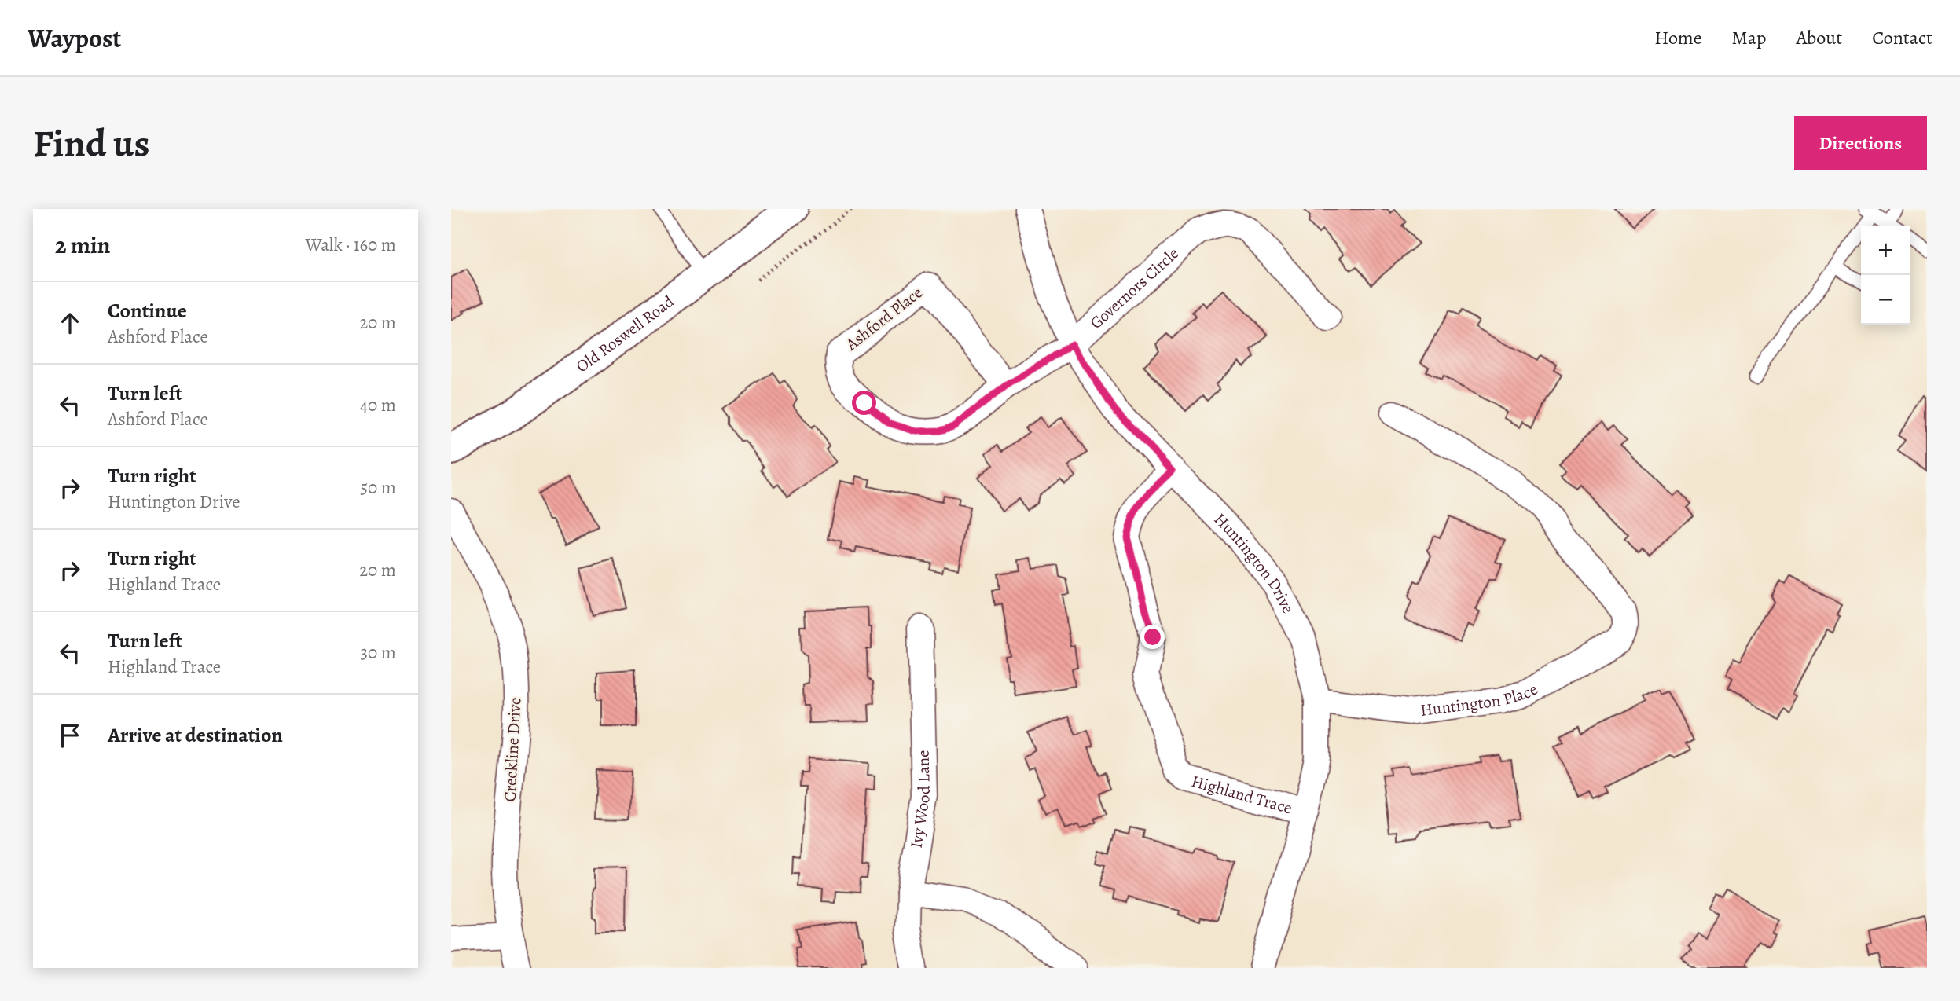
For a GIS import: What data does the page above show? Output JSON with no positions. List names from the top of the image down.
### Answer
{
  "streets": {
    "street": [
      "Governors Circle",
      "Ashford Place",
      "Old Roswell Road",
      "Huntington Drive",
      "Huntington Place",
      "Creekline Drive",
      "Highland Trace",
      "Ivy Wood Lane"
    ]
  },
  "crossings": [
    ["Governors Circle", "Ashford Place"],
    ["Governors Circle", "Huntington Drive"],
    ["Ashford Place", "Huntington Drive"],
    ["Huntington Drive", "Huntington Place"],
    ["Huntington Drive", "Highland Trace"]
  ],
  "page": {
    "header": "Waypost",
    "nav": [
      "Home",
      "Map",
      "About",
      "Contact"
    ],
    "buttons": "Directions",
    "title": "Find us",
    "heading": ["2 min", "Walk · 160 m"],
    "map_buttons": ["+", "−"],
    "list": [
      ["Continue", "Ashford Place", "20 m"],
      ["Turn left", "Ashford Place", "40 m"],
      ["Turn right", "Huntington Drive", "50 m"],
      ["Turn right", "Highland Trace", "20 m"],
      ["Turn left", "Highland Trace", "30 m"],
      "Arrive at destination"
    ]
  }
}
